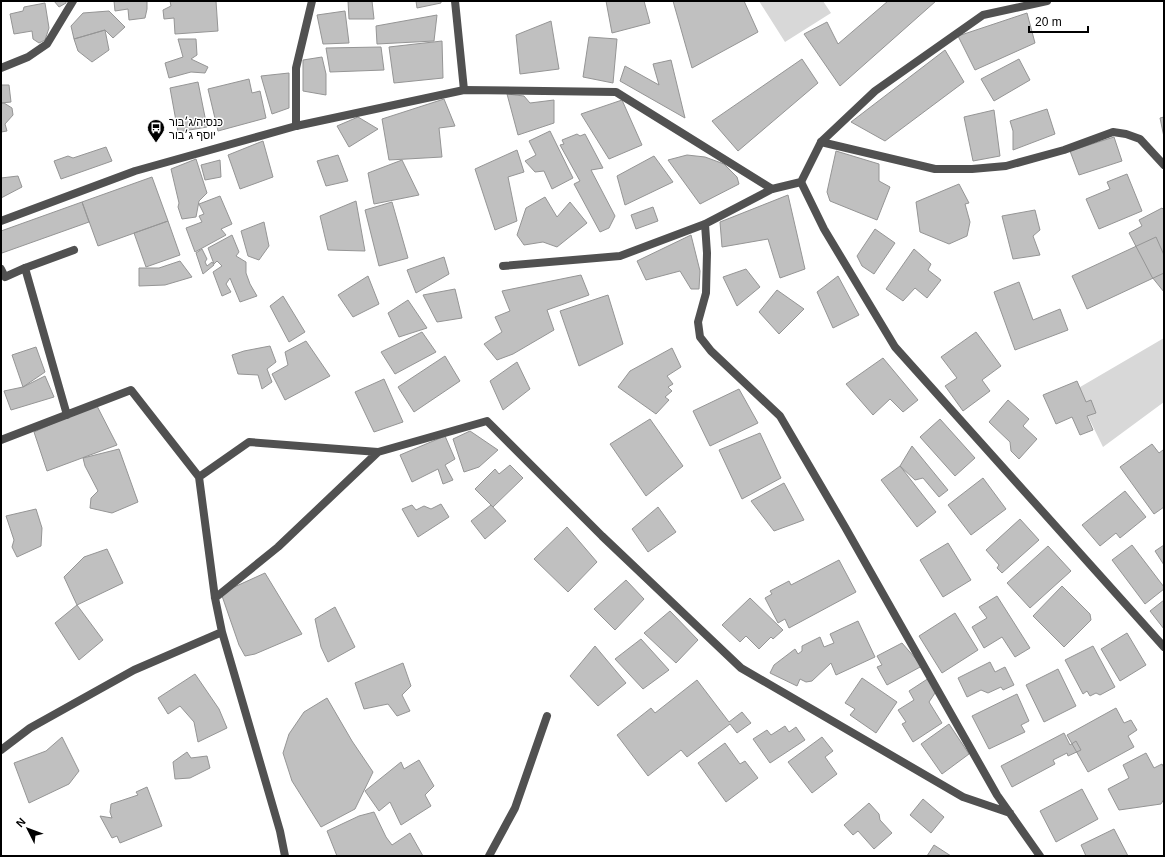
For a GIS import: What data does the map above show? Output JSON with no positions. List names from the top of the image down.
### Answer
{
  "places": {
    "bus stop": ["כנסיה/ג׳בור יוסף ג׳בור"]
  },
  "scale_bar": "20 m",
  "north": "top left"
}
